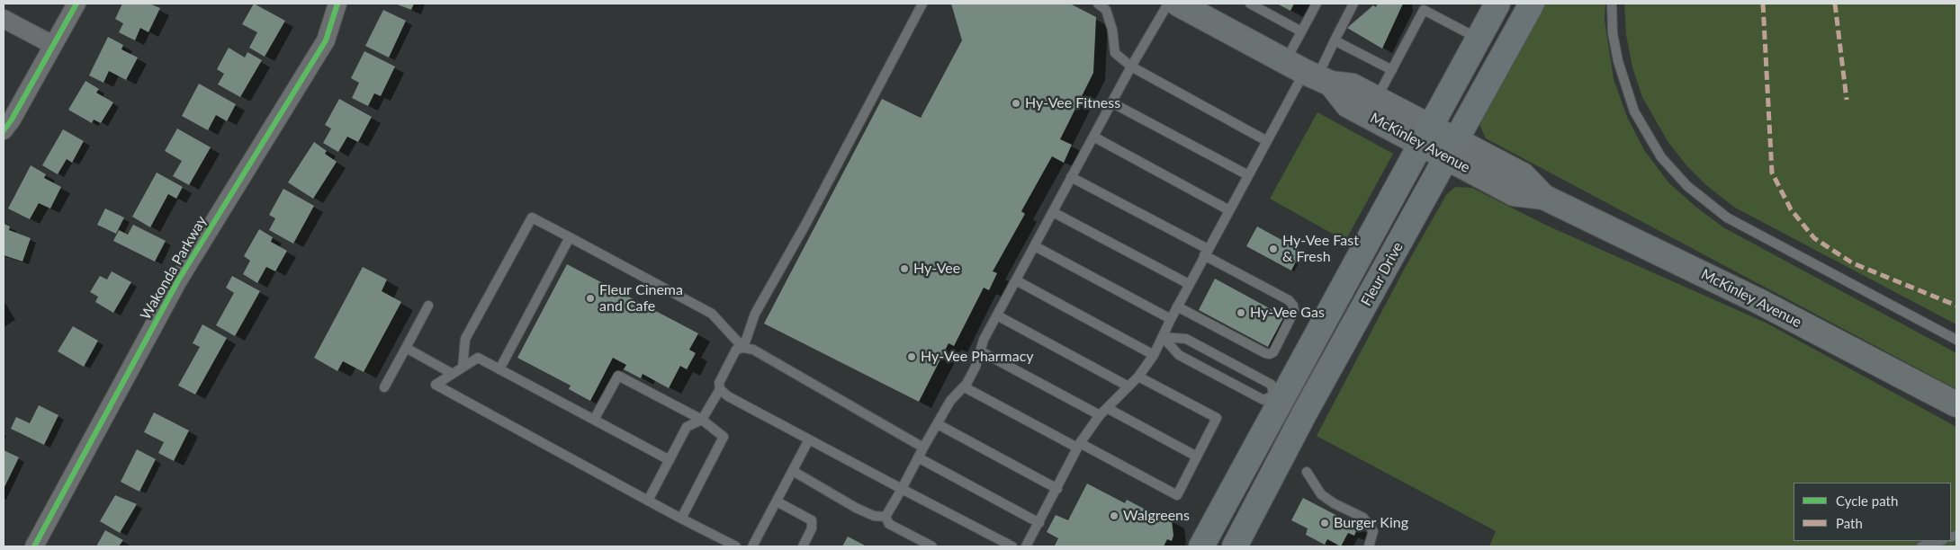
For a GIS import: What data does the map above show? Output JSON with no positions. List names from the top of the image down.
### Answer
{
  "streets": {
    "main road": ["McKinley Avenue", "Fleur Drive"],
    "street": ["Wakonda Parkway"]
  },
  "crossings": [
    ["McKinley Avenue", "Fleur Drive"]
  ],
  "places": [
    "Hy-Vee Fitness",
    "Hy-Vee Fast & Fresh",
    "Hy-Vee",
    "Fleur Cinema and Cafe",
    "Hy-Vee Gas",
    "Hy-Vee Pharmacy",
    "Walgreens",
    "Burger King"
  ],
  "legend": ["Cycle path", "Path"]
}
